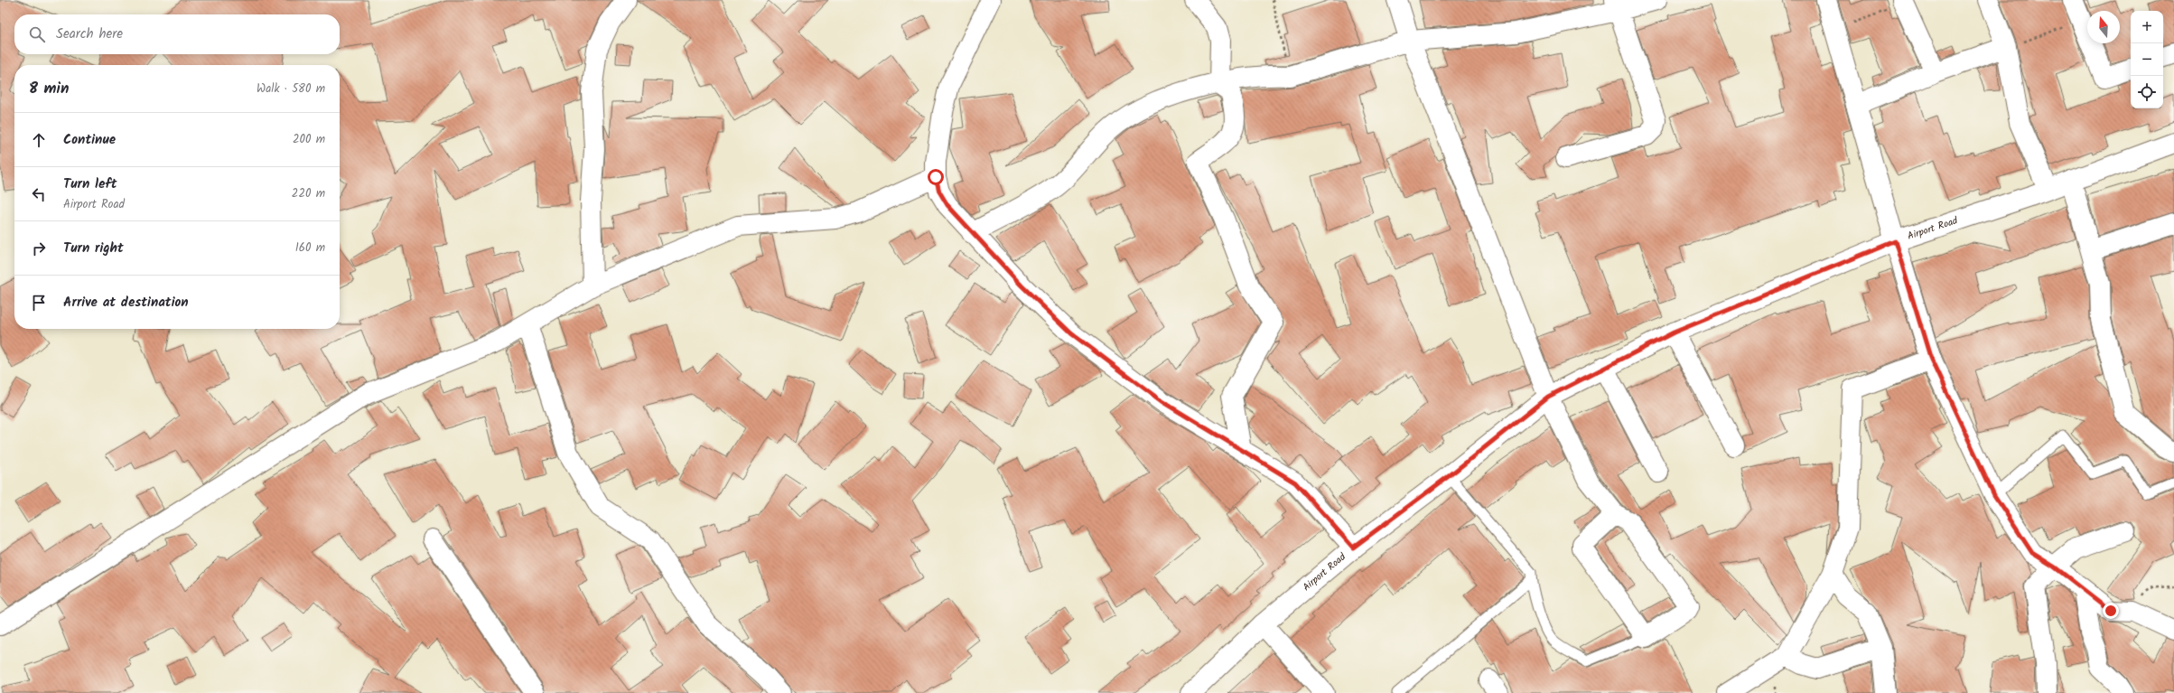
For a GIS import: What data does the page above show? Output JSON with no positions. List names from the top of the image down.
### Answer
{
  "streets": {
    "street": ["Airport Road"]
  },
  "north": "top",
  "page": {
    "map_buttons": ["+", "−"],
    "search": "Search here",
    "heading": ["8 min", "Walk · 580 m"],
    "list": [
      ["Continue", "200 m"],
      ["Turn left", "Airport Road", "220 m"],
      ["Turn right", "160 m"],
      "Arrive at destination"
    ]
  }
}
